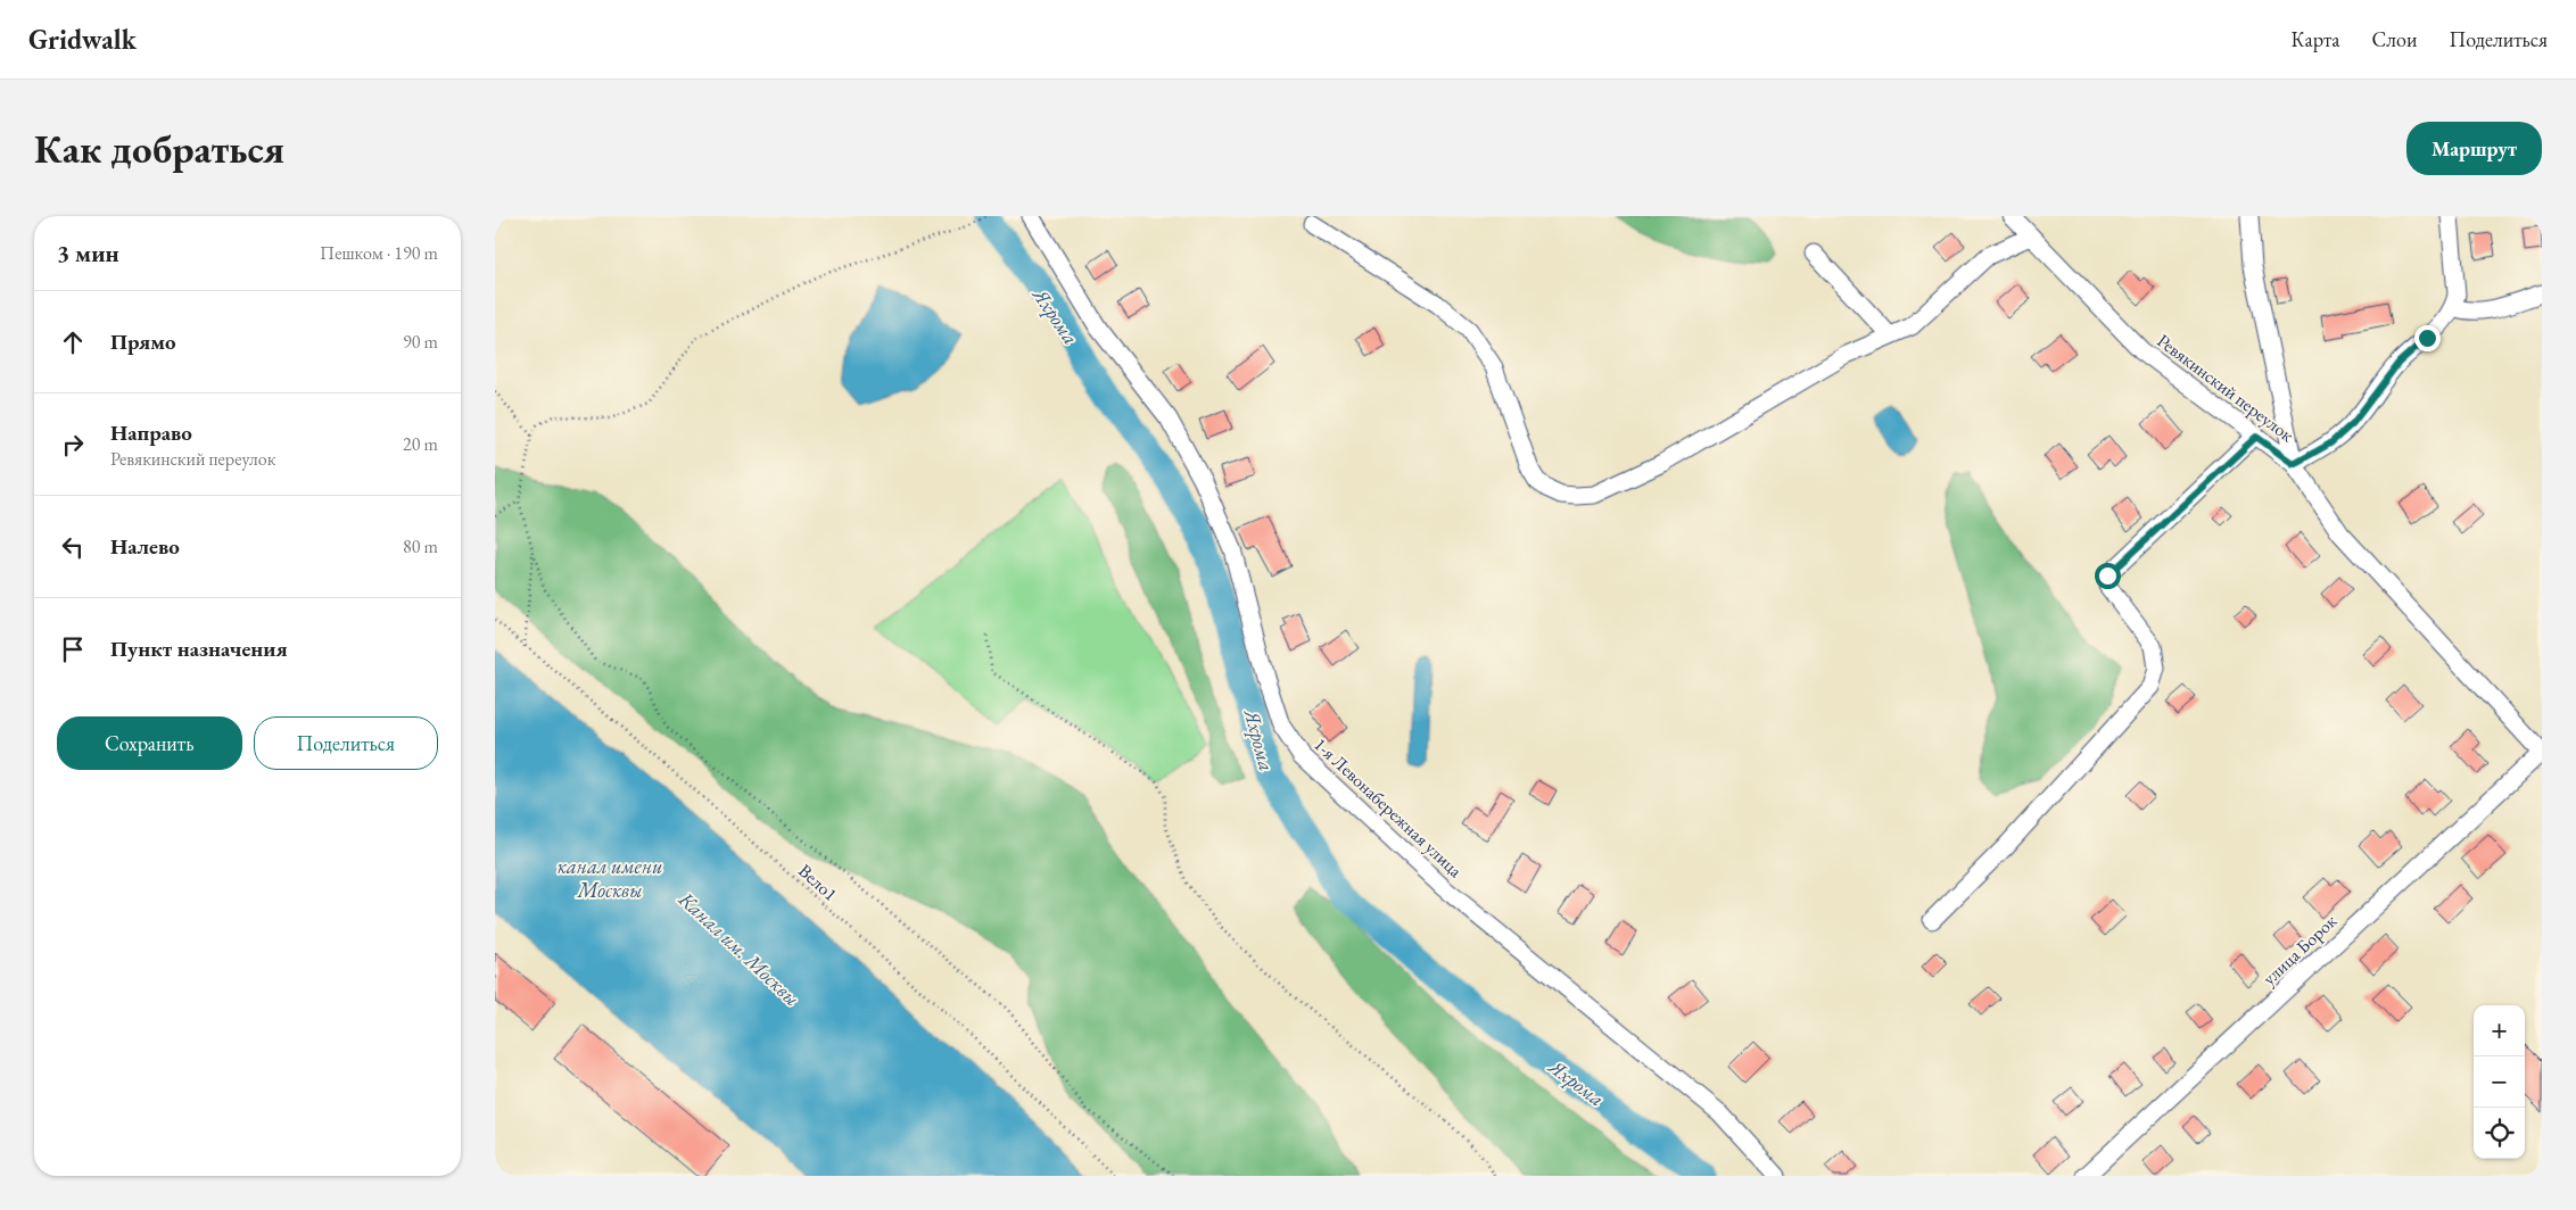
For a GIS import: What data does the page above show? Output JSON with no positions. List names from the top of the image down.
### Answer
{
  "streets": {
    "street": ["Ревякинский переулок", "1-я Левонабережная улица", "улица Борок"],
    "path": ["Вело1"]
  },
  "crossings": [
    ["Ревякинский переулок", "улица Борок"]
  ],
  "water": ["Яхрома", "канал имени Москвы", "Канал им. Москвы"],
  "page": {
    "header": "Gridwalk",
    "nav": ["Карта", "Слои", "Поделиться"],
    "buttons": [
      "Маршрут",
      ["Сохранить", "Поделиться"]
    ],
    "title": "Как добраться",
    "heading": ["3 мин", "Пешком · 190 m"],
    "list": [
      ["Прямо", "90 m"],
      ["Направо", "Ревякинский переулок", "20 m"],
      ["Налево", "80 m"],
      "Пункт назначения"
    ],
    "map_buttons": ["+", "−"]
  }
}
